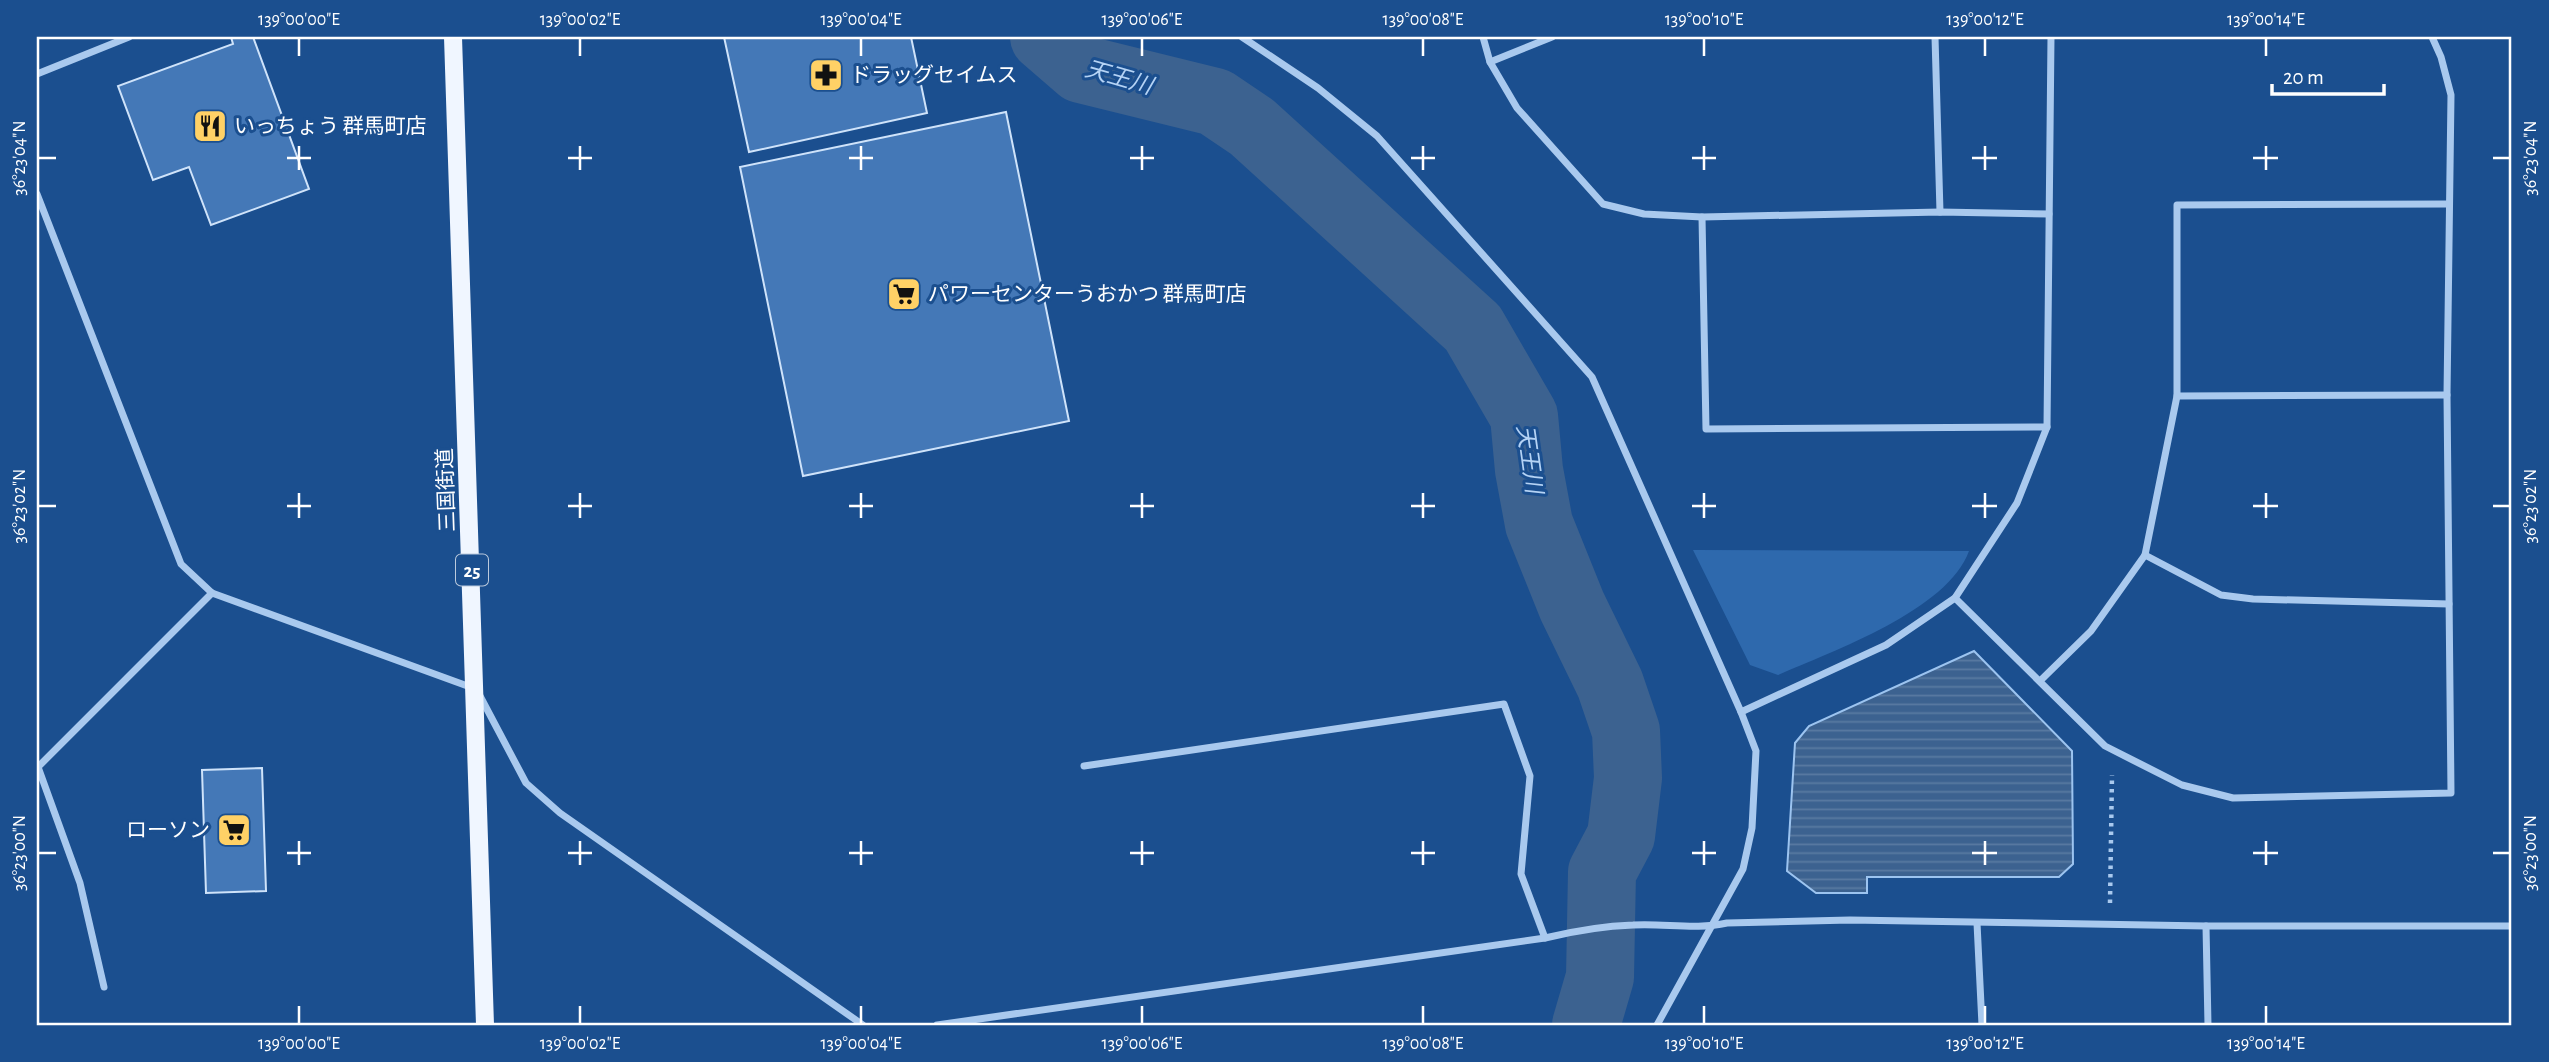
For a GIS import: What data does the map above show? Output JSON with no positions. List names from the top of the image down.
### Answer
{
  "streets": {
    "main road": ["三国街道", "25"]
  },
  "water": ["天王川"],
  "places": {
    "pharmacy": ["ドラッグセイムス"],
    "restaurant": ["いっちょう 群馬町店"],
    "supermarket": ["パワーセンターうおかつ 群馬町店", "ローソン"]
  },
  "scale_bar": "20 m",
  "coordinates": [
    "139°00'00\"E",
    "139°00'02\"E",
    "139°00'04\"E",
    "139°00'06\"E",
    "139°00'08\"E",
    "139°00'10\"E",
    "139°00'12\"E",
    "139°00'14\"E",
    "36°23'04\"N",
    "36°23'02\"N",
    "36°23'00\"N"
  ]
}
